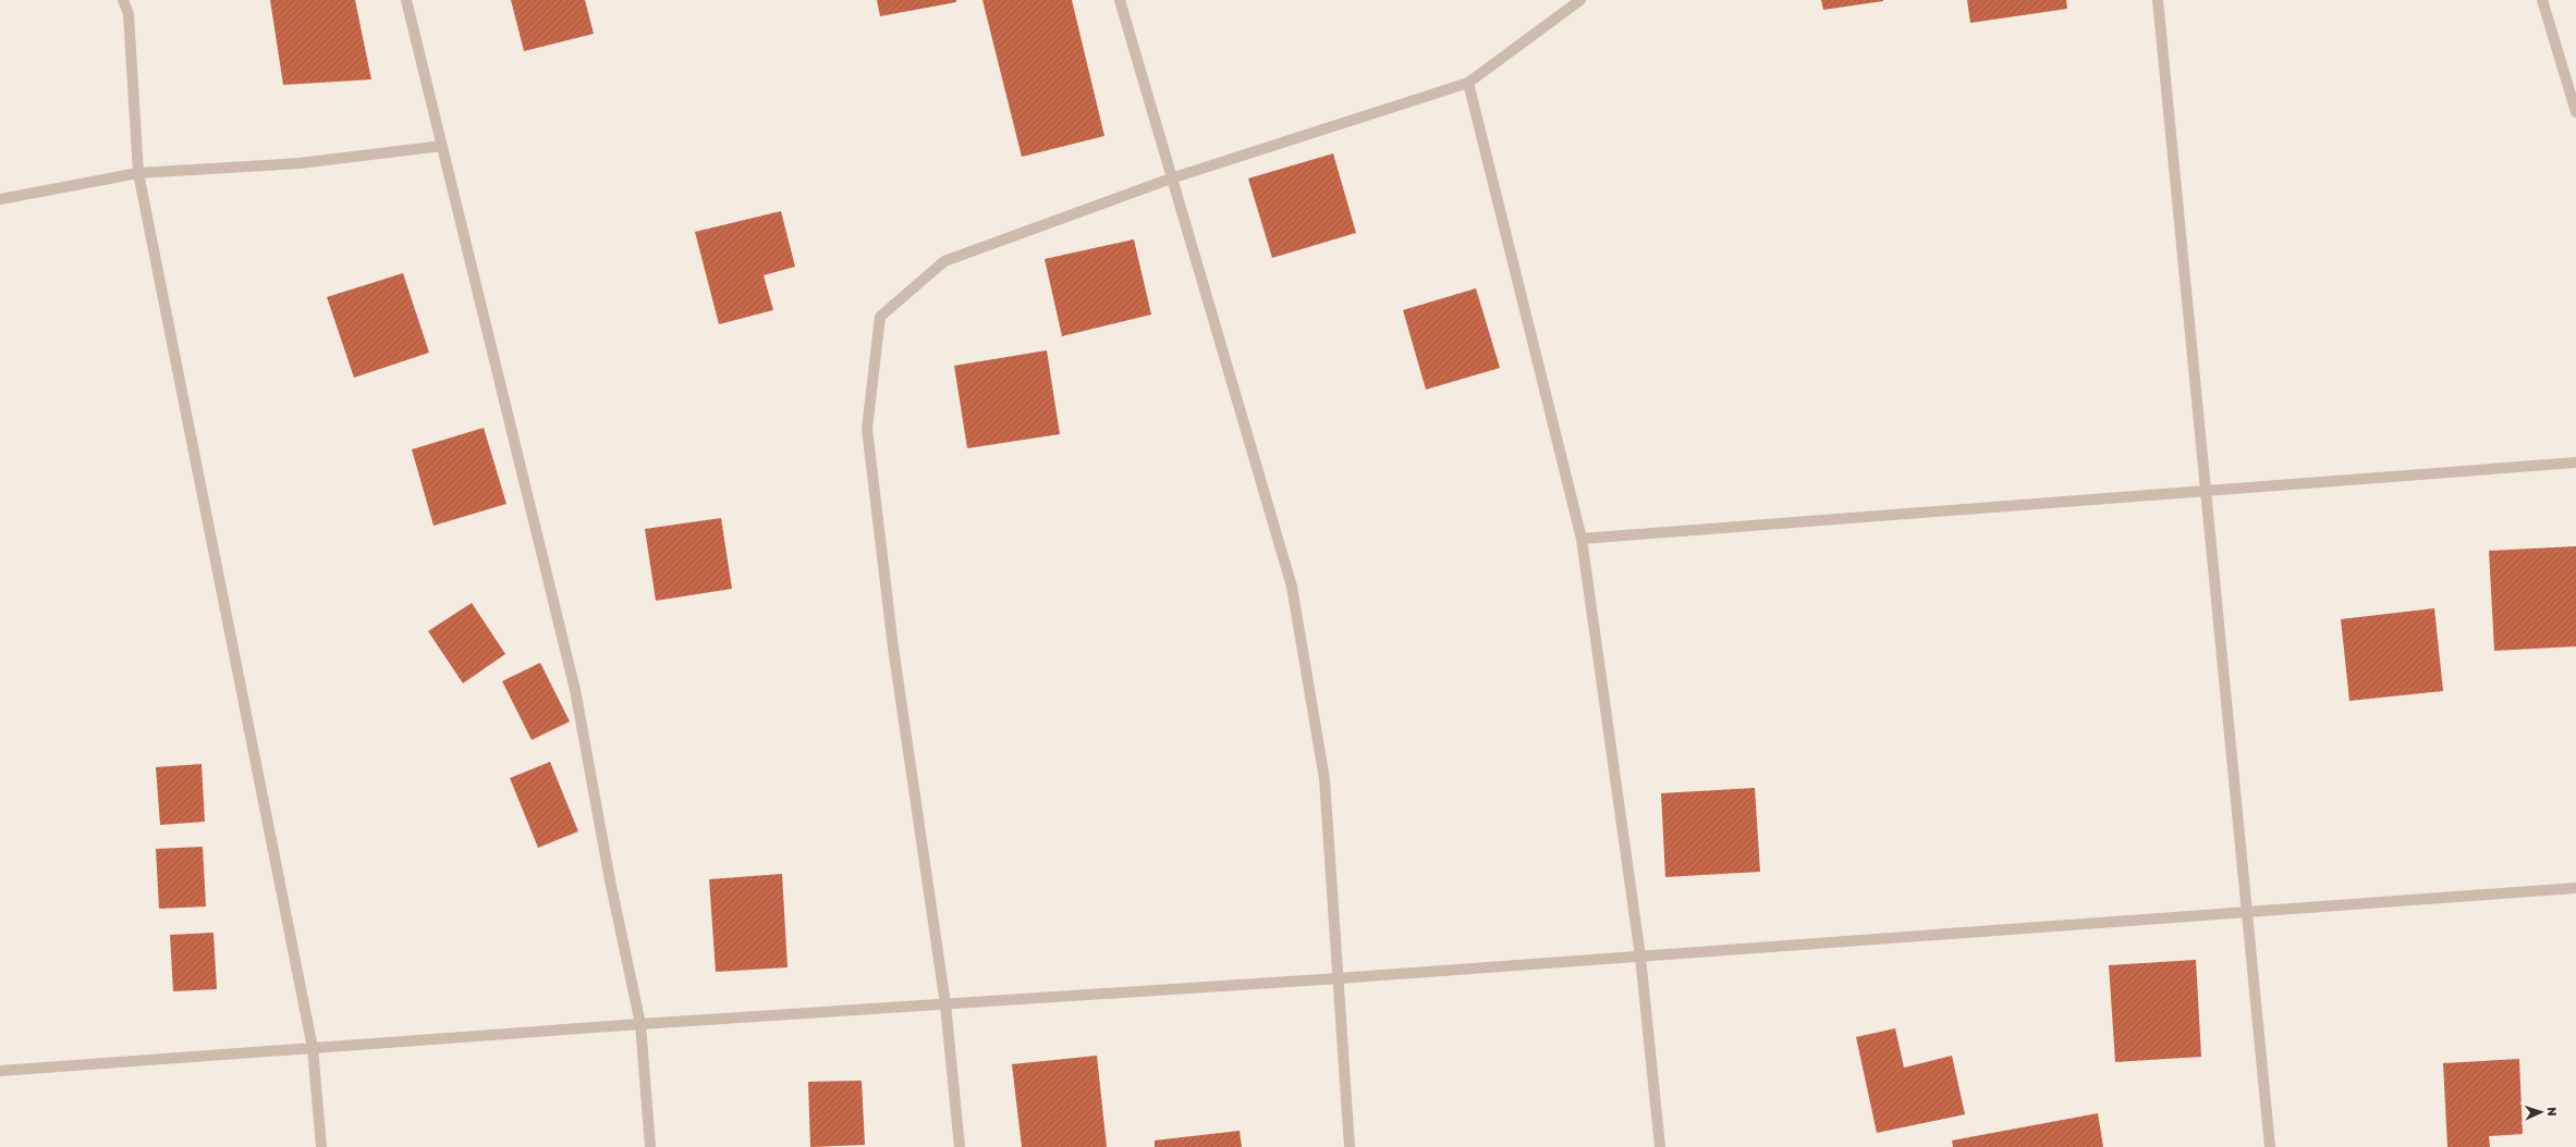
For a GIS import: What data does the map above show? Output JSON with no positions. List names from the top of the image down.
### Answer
{
  "north": "right"
}
